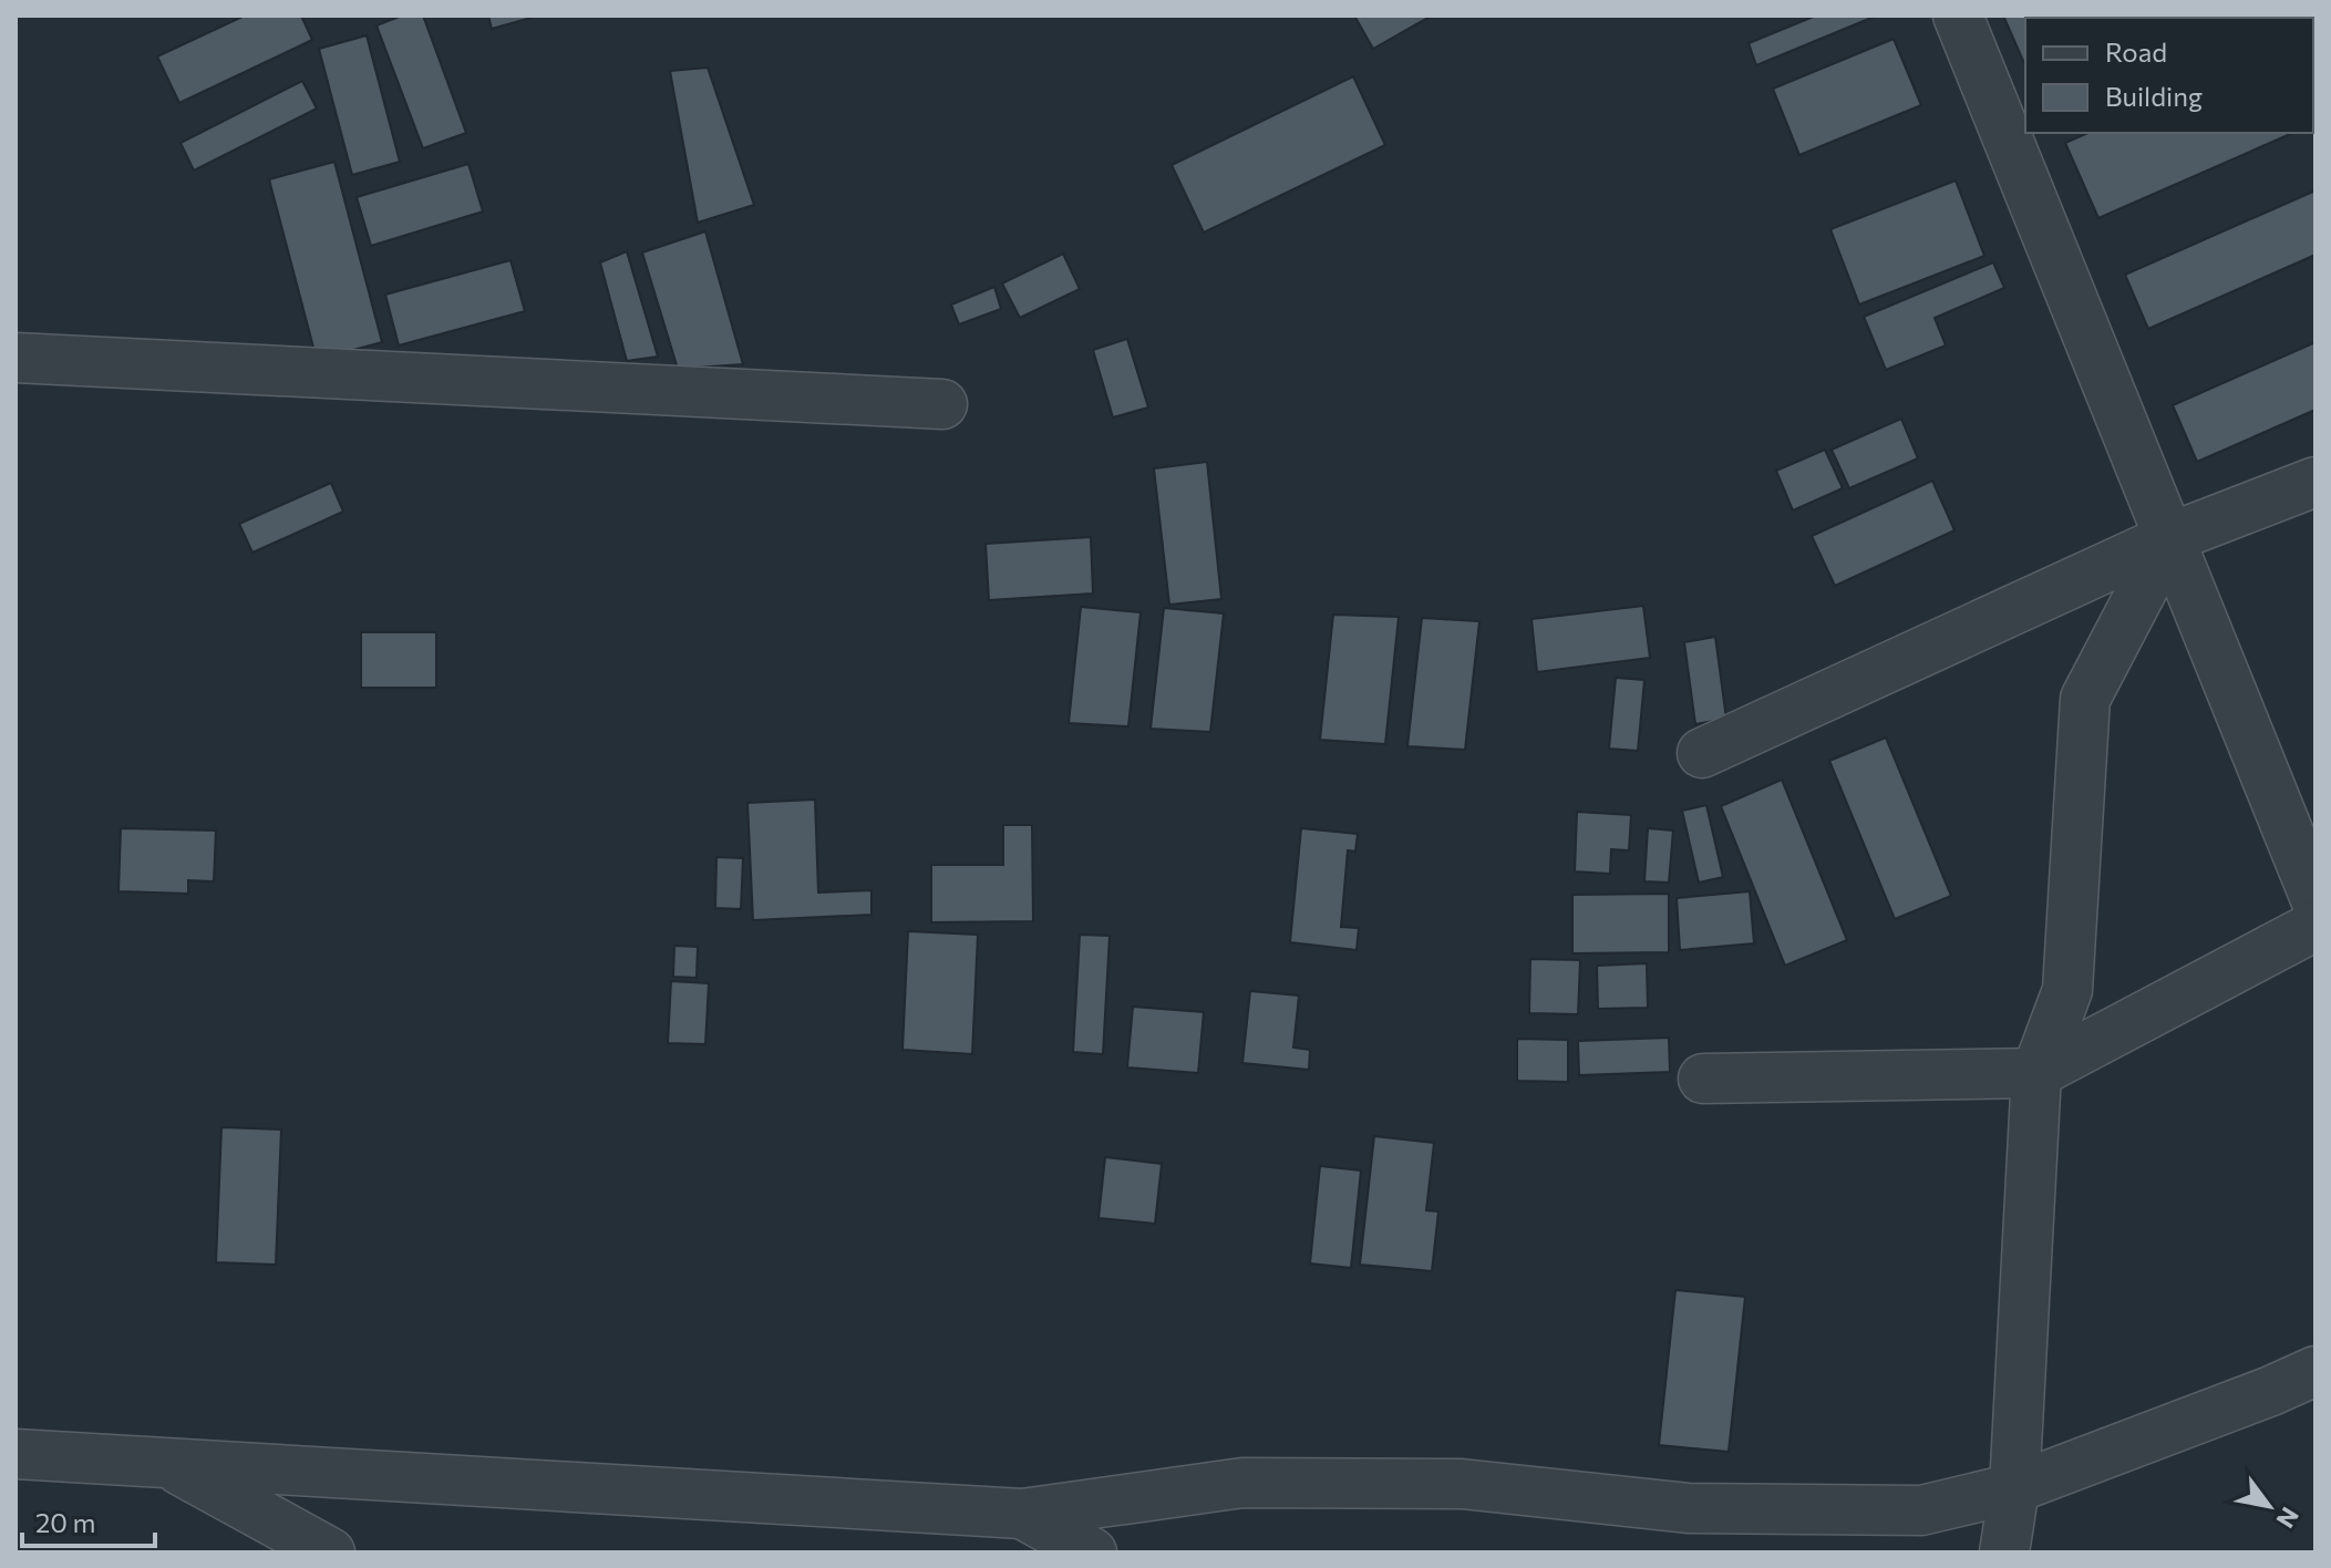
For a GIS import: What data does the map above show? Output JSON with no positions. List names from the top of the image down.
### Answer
{
  "legend": ["Road", "Building"],
  "scale_bar": "20 m",
  "north": "bottom right"
}
